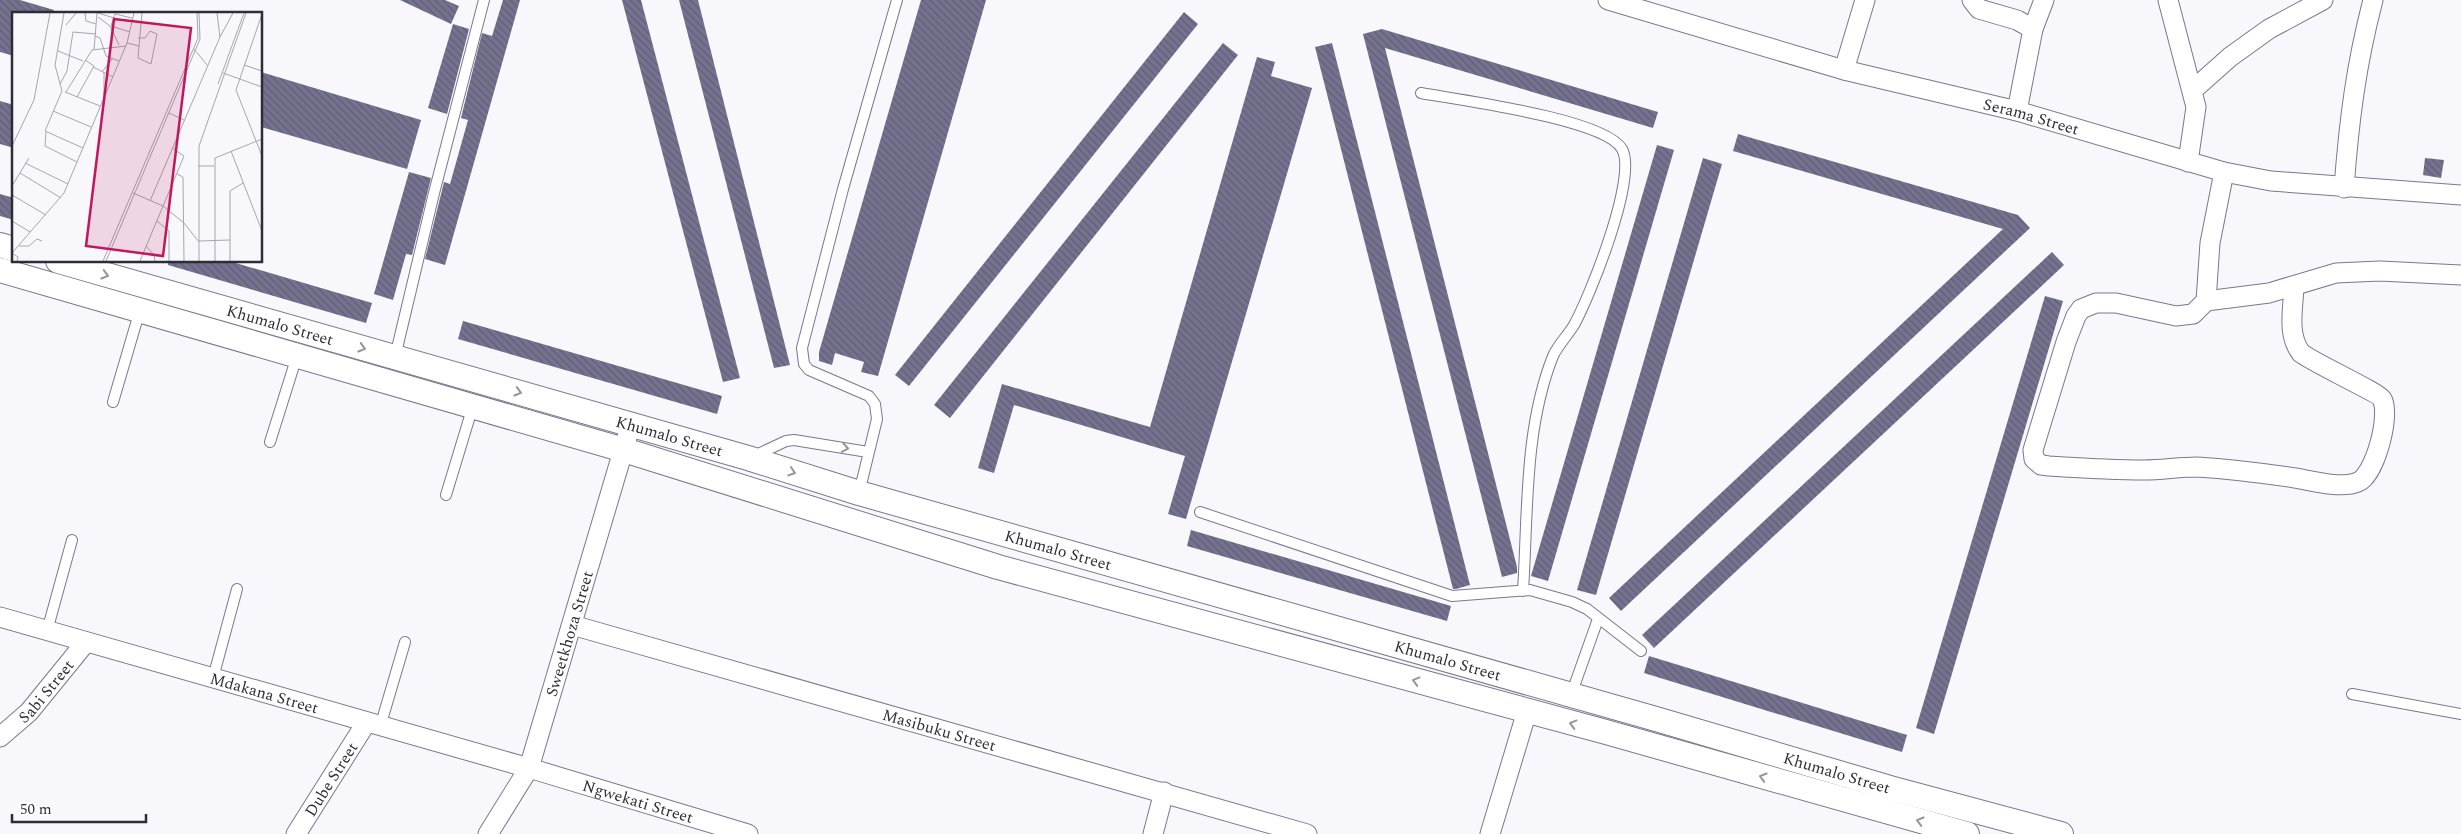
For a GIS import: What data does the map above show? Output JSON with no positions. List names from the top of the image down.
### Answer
{
  "streets": {
    "street": [
      "Serama Street",
      "Khumalo Street",
      "Sweetkhoza Street",
      "Sabi Street",
      "Mdakana Street",
      "Masibuku Street",
      "Dube Street",
      "Ngwekati Street"
    ]
  },
  "crossings": [
    ["Khumalo Street", "Sweetkhoza Street"],
    ["Sweetkhoza Street", "Mdakana Street"],
    ["Sweetkhoza Street", "Masibuku Street"],
    ["Sweetkhoza Street", "Ngwekati Street"],
    ["Sabi Street", "Mdakana Street"],
    ["Mdakana Street", "Dube Street"],
    ["Mdakana Street", "Ngwekati Street"]
  ],
  "scale_bar": "50 m"
}
